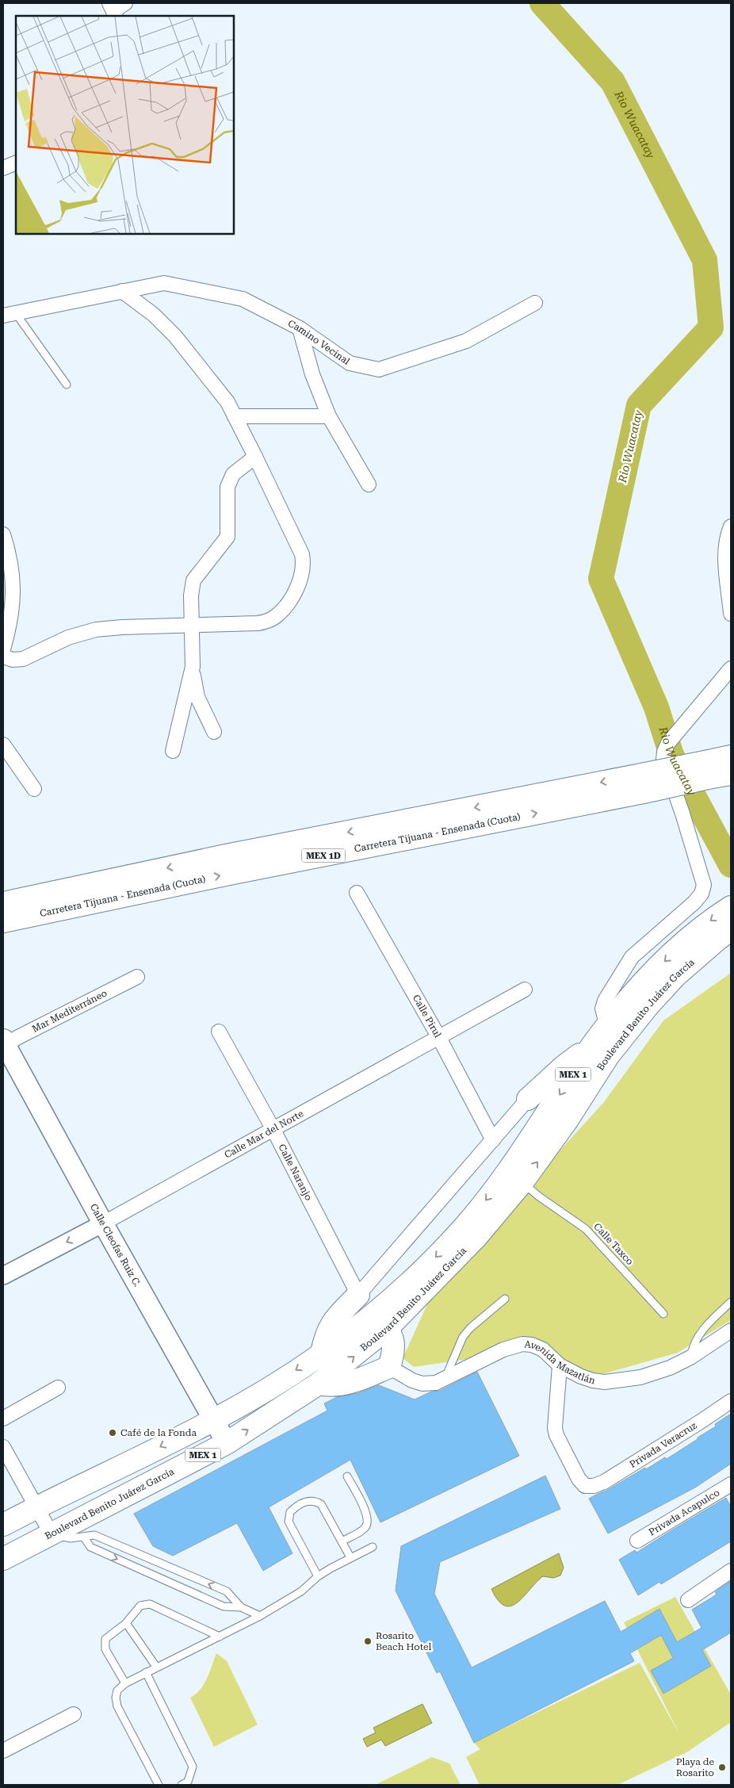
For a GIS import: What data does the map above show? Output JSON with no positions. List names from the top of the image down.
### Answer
{
  "streets": {
    "main road": [
      "Carretera Tijuana - Ensenada (Cuota)",
      "MEX 1D",
      "Boulevard Benito Juárez García",
      "MEX 1",
      "Calle Cleofas Ruiz C."
    ],
    "street": [
      "Camino Vecinal",
      "Mar Mediterráneo",
      "Calle Pirul",
      "Calle Mar del Norte",
      "Calle Naranjo",
      "Avenida Mazatlán",
      "Privada Veracruz",
      "Privada Acapulco"
    ],
    "lane": ["Calle Taxco"]
  },
  "crossings": [
    ["Mar Mediterráneo", "Calle Cleofas Ruiz C."],
    ["Boulevard Benito Juárez García", "Calle Taxco"],
    ["Boulevard Benito Juárez García", "Calle Cleofas Ruiz C."],
    ["Calle Pirul", "Calle Mar del Norte"],
    ["Calle Mar del Norte", "Calle Naranjo"],
    ["Calle Mar del Norte", "Calle Cleofas Ruiz C."],
    ["Avenida Mazatlán", "Privada Veracruz"]
  ],
  "water": ["Rio Wuacatay"],
  "places": ["Café de la Fonda", "Rosarito Beach Hotel", "Playa de Rosarito"]
}
